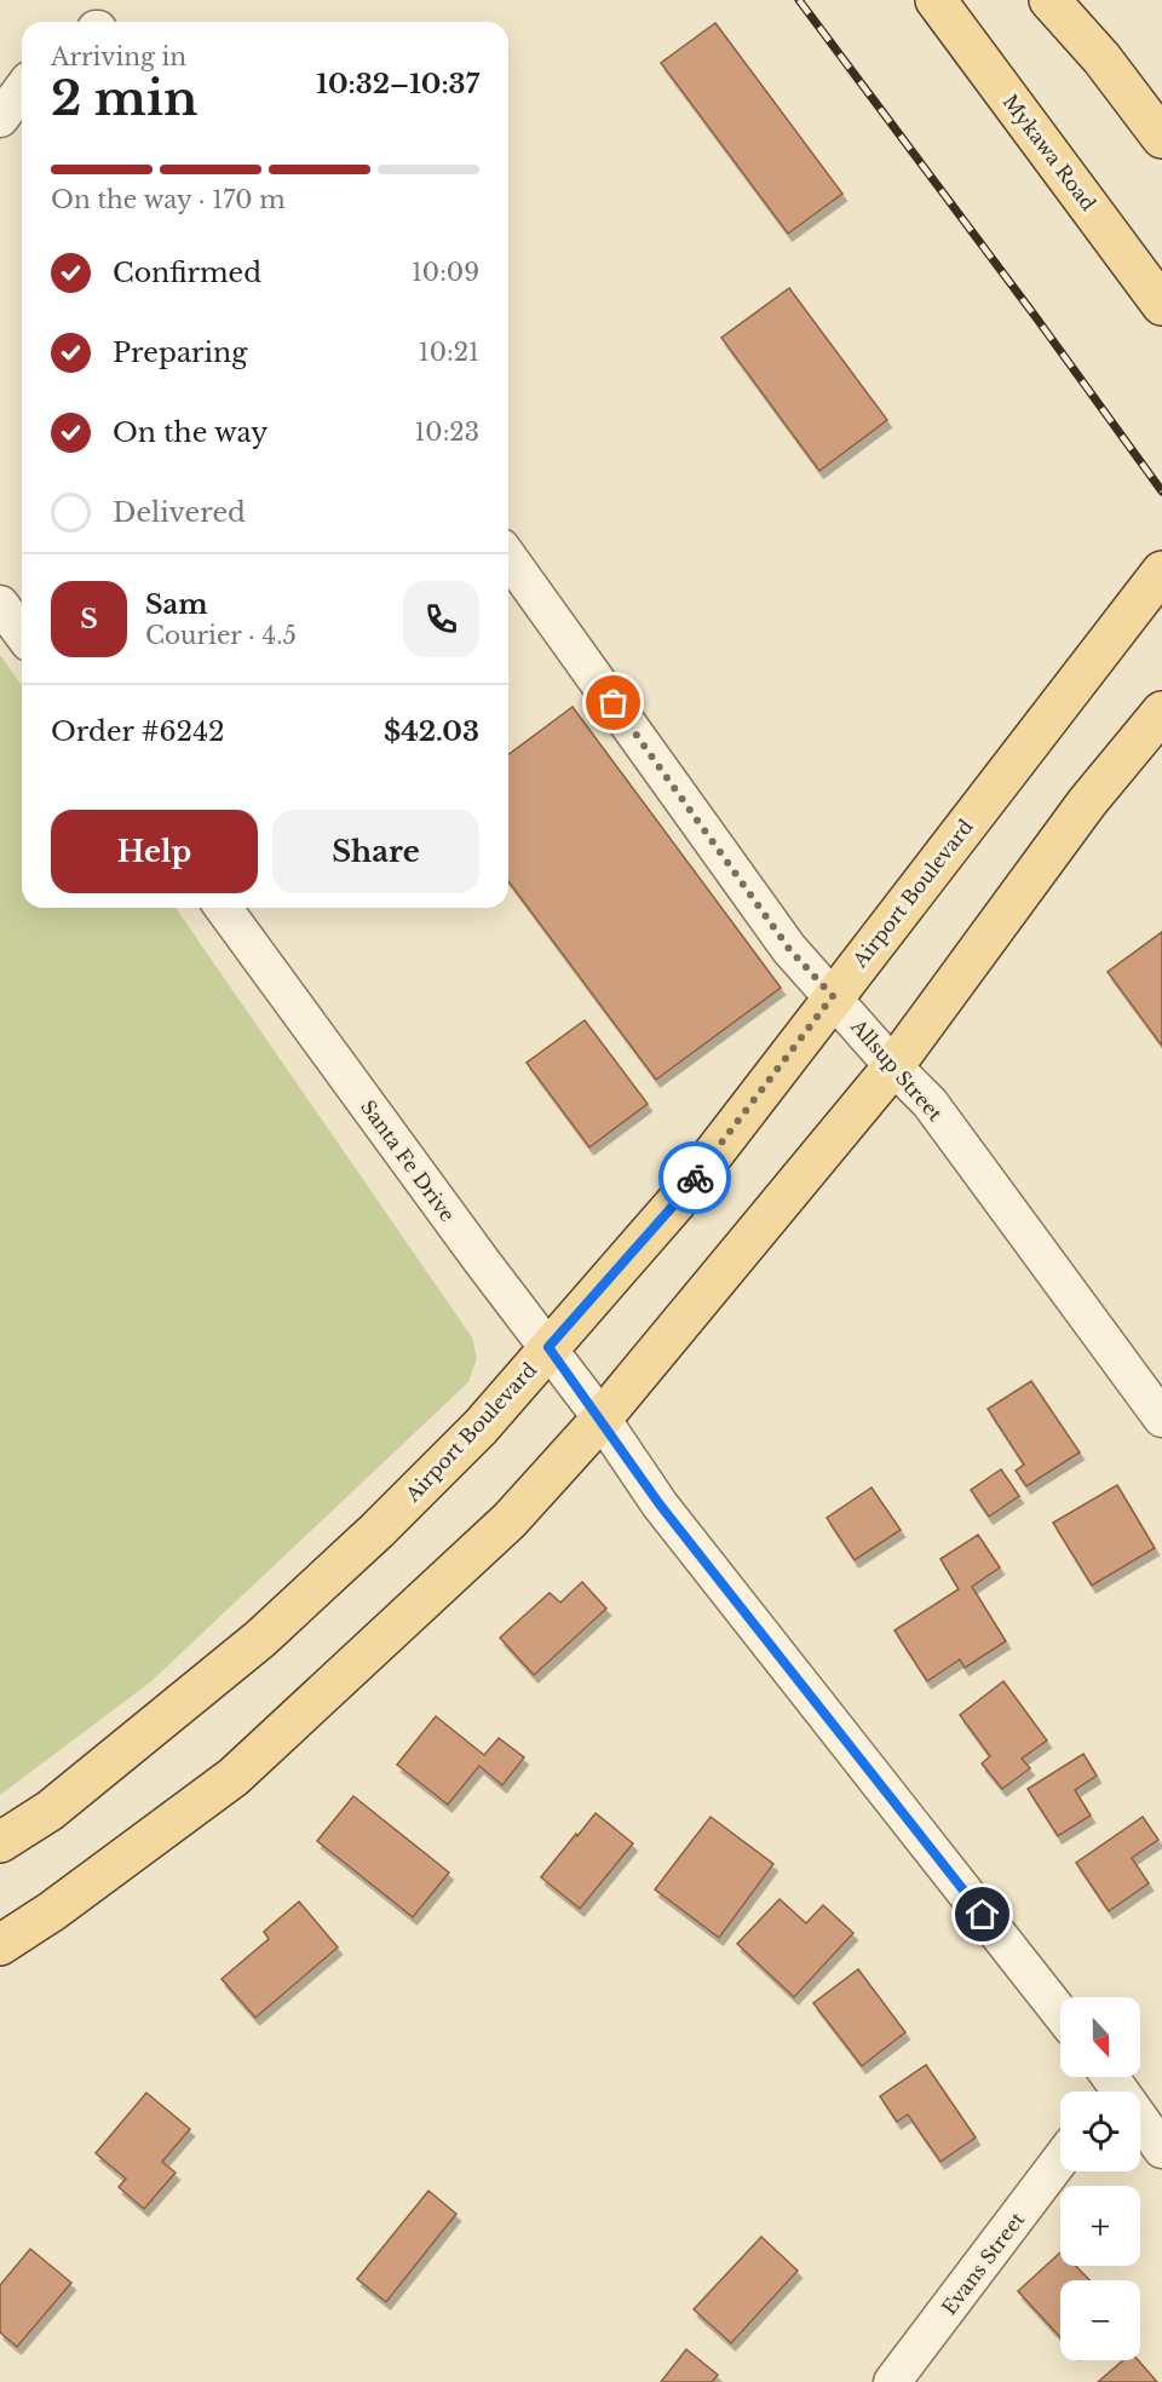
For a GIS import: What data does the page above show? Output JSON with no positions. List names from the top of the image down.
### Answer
{
  "streets": {
    "main road": ["Mykawa Road", "Airport Boulevard"],
    "street": ["Allsup Street", "Santa Fe Drive", "Evans Street"]
  },
  "crossings": [
    ["Airport Boulevard", "Allsup Street"],
    ["Airport Boulevard", "Santa Fe Drive"]
  ],
  "north": "bottom",
  "page": {
    "heading": ["2 min", "Arriving in", "10:32–10:37"],
    "panel": [
      "Sam",
      "Courier · 4.5",
      "Order #6242",
      "$42.03"
    ],
    "bar": "On the way · 170 m",
    "list": [
      ["Confirmed", "10:09"],
      ["Preparing", "10:21"],
      ["On the way", "10:23"],
      "Delivered"
    ],
    "round": "S",
    "buttons": ["Help", "Share"],
    "map_buttons": ["+", "−"]
  }
}
